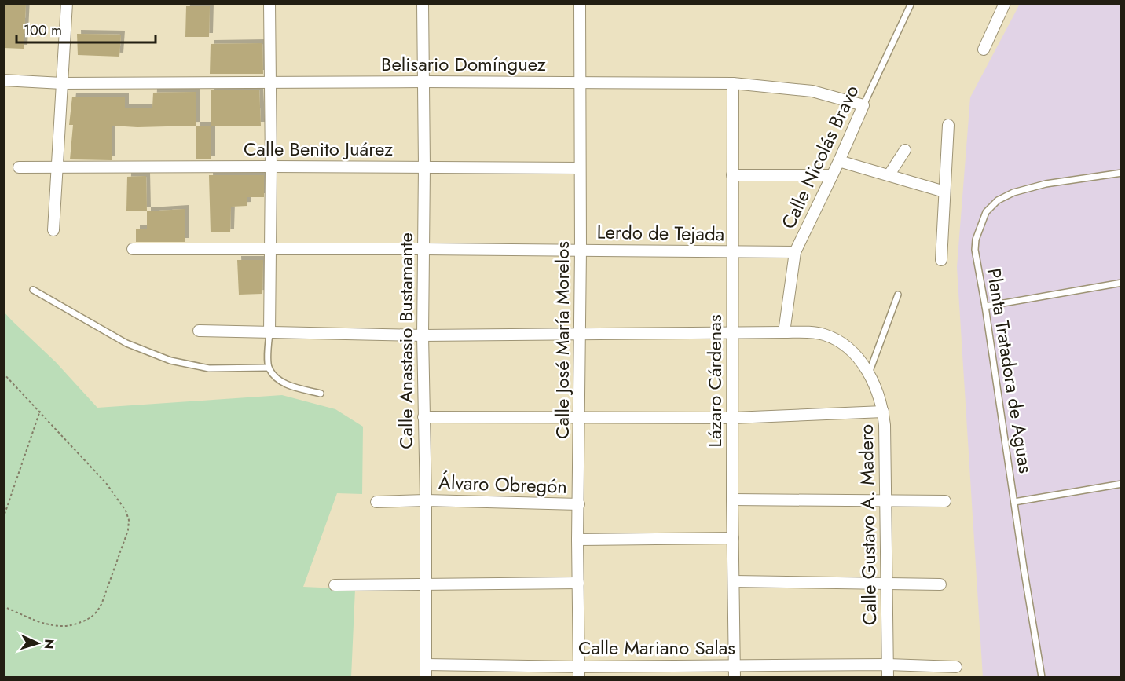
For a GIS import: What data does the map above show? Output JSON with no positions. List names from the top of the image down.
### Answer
{
  "streets": {
    "street": [
      "Belisario Domínguez",
      "Calle Benito Juárez",
      "Calle Nicolás Bravo",
      "Lerdo de Tejada",
      "Calle José María Morelos",
      "Calle Anastasio Bustamante",
      "Lázaro Cárdenas",
      "Álvaro Obregón",
      "Calle Gustavo A. Madero",
      "Calle Mariano Salas"
    ],
    "lane": ["Planta Tratadora de Aguas"]
  },
  "crossings": [
    ["Belisario Domínguez", "Calle Nicolás Bravo"],
    ["Belisario Domínguez", "Calle José María Morelos"],
    ["Belisario Domínguez", "Calle Anastasio Bustamante"],
    ["Belisario Domínguez", "Lázaro Cárdenas"],
    ["Calle Benito Juárez", "Calle José María Morelos"],
    ["Calle Benito Juárez", "Calle Anastasio Bustamante"],
    ["Calle Nicolás Bravo", "Lerdo de Tejada"],
    ["Calle Nicolás Bravo", "Calle Gustavo A. Madero"],
    ["Lerdo de Tejada", "Calle José María Morelos"],
    ["Lerdo de Tejada", "Calle Anastasio Bustamante"],
    ["Lerdo de Tejada", "Lázaro Cárdenas"],
    ["Calle José María Morelos", "Álvaro Obregón"],
    ["Calle José María Morelos", "Calle Mariano Salas"],
    ["Calle Anastasio Bustamante", "Álvaro Obregón"],
    ["Calle Anastasio Bustamante", "Calle Mariano Salas"],
    ["Lázaro Cárdenas", "Calle Mariano Salas"],
    ["Calle Gustavo A. Madero", "Calle Mariano Salas"]
  ],
  "scale_bar": "100 m",
  "north": "right"
}
